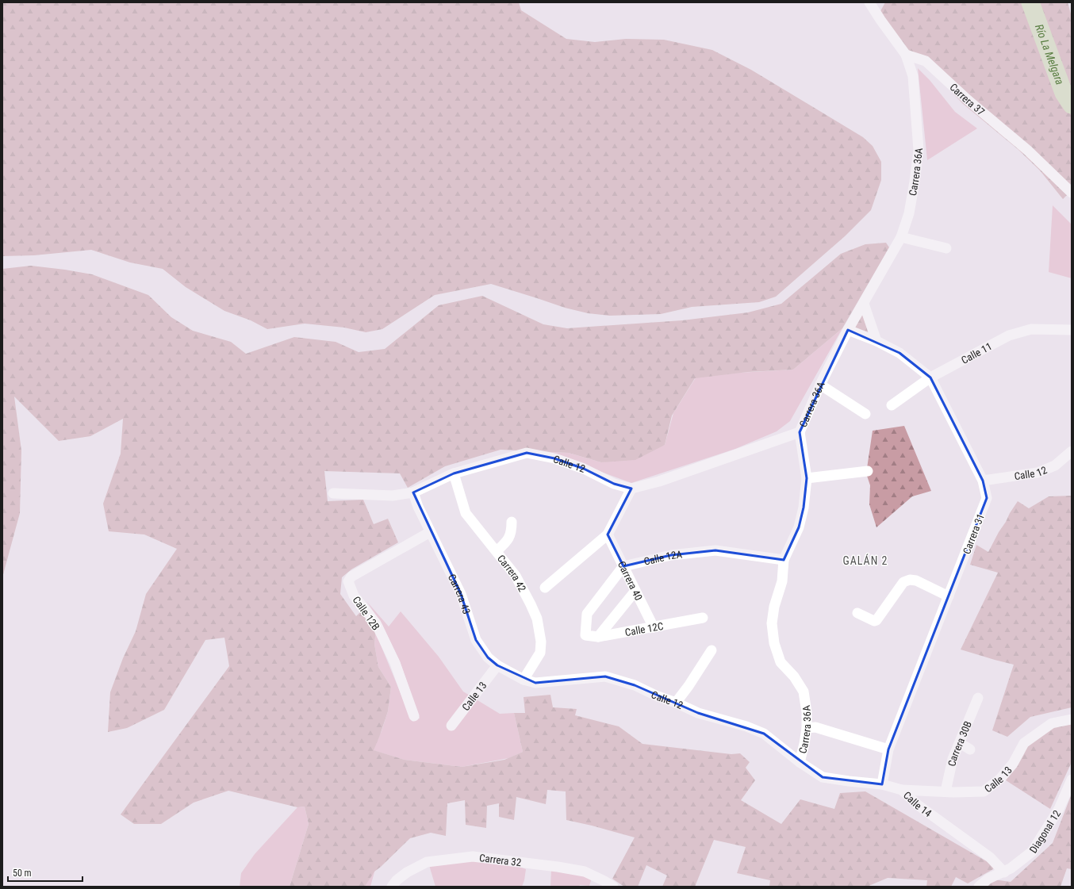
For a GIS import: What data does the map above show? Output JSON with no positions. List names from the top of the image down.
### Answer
{
  "streets": {
    "street": [
      "Carrera 37",
      "Carrera 36A",
      "Calle 11",
      "Calle 12",
      "Carrera 31",
      "Calle 12A",
      "Carrera 42",
      "Carrera 40",
      "Carrera 43",
      "Calle 12B",
      "Calle 12C",
      "Calle 13",
      "Carrera 30B",
      "Calle 14",
      "Diagonal 12",
      "Carrera 32"
    ]
  },
  "crossings": [
    ["Carrera 37", "Carrera 36A"],
    ["Carrera 36A", "Calle 12"],
    ["Carrera 36A", "Carrera 31"],
    ["Carrera 36A", "Calle 12A"],
    ["Carrera 36A", "Calle 14"],
    ["Calle 11", "Carrera 31"],
    ["Calle 12", "Carrera 31"],
    ["Calle 12", "Carrera 42"],
    ["Calle 12", "Carrera 43"],
    ["Calle 12", "Calle 14"],
    ["Carrera 31", "Calle 14"],
    ["Calle 12A", "Carrera 40"],
    ["Calle 12A", "Calle 12C"],
    ["Carrera 42", "Carrera 43"],
    ["Carrera 40", "Calle 12C"],
    ["Carrera 43", "Calle 12B"],
    ["Carrera 43", "Calle 13"],
    ["Calle 13", "Carrera 30B"],
    ["Calle 13", "Calle 14"],
    ["Calle 14", "Diagonal 12"]
  ],
  "districts": ["GALÁN 2"],
  "water": ["Río La Melgara"],
  "scale_bar": "50 m"
}
